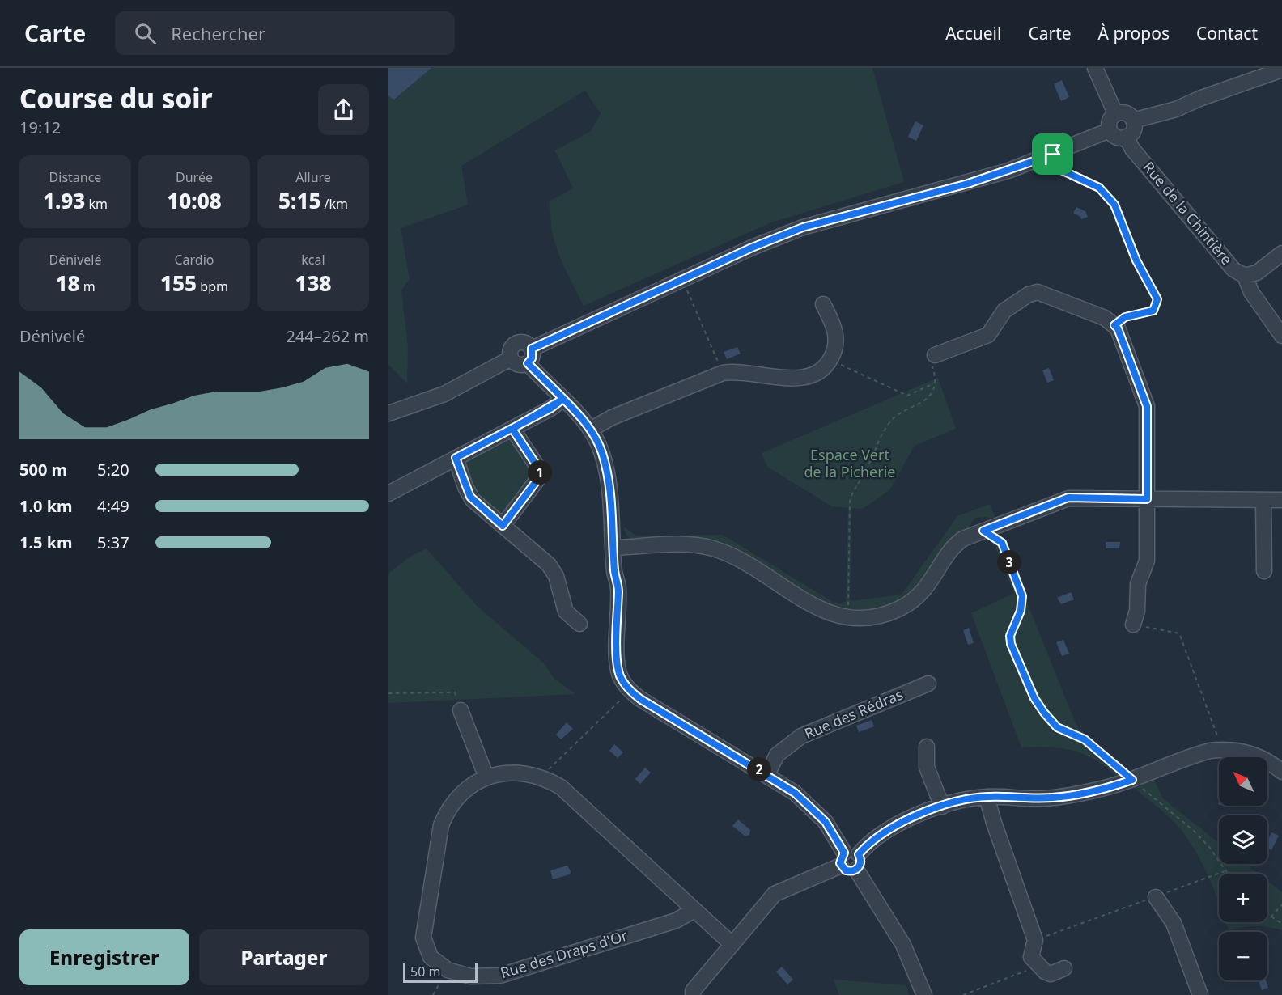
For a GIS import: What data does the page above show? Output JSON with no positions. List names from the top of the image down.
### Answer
{
  "streets": {
    "street": ["Rue de la Chintière", "Rue des Rédras", "Rue des Draps d'Or"]
  },
  "parks": ["Espace Vert de la Picherie"],
  "scale_bar": "50 m",
  "north": "top left",
  "page": {
    "header": "Carte",
    "search": "Rechercher",
    "nav": [
      "Accueil",
      "Carte",
      "À propos",
      "Contact"
    ],
    "heading": ["Course du soir", "19:12"],
    "stats": [
      ["Distance", "1.93 km"],
      ["Durée", "10:08"],
      ["Allure", "5:15 /km"],
      ["Dénivelé", "18 m"],
      ["Cardio", "155 bpm"],
      ["kcal", "138"]
    ],
    "chart": ["Dénivelé", "244–262 m"],
    "list": [
      {
        "name": "500 m",
        "note": "5:20"
      },
      {
        "name": "1.0 km",
        "note": "4:49"
      },
      {
        "name": "1.5 km",
        "note": "5:37"
      }
    ],
    "pins": ["1", "3", "2"],
    "map_buttons": ["+", "−"],
    "buttons": ["Enregistrer", "Partager"],
    "scale": "50 m"
  }
}
